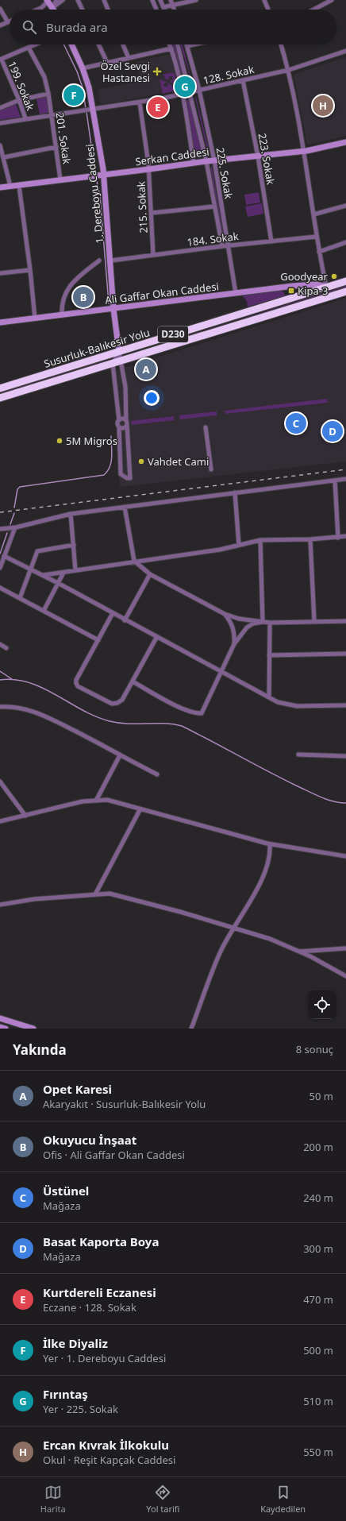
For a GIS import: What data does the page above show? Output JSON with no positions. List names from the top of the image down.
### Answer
{
  "streets": {
    "highway": ["D230", "Susurluk-Balıkesir Yolu"],
    "main road": ["Serkan Caddesi", "1. Dereboyu Caddesi", "Ali Gaffar Okan Caddesi"],
    "street": [
      "128. Sokak",
      "199. Sokak",
      "201. Sokak",
      "223. Sokak",
      "225. Sokak",
      "215. Sokak",
      "184. Sokak"
    ]
  },
  "crossings": [
    ["128. Sokak", "199. Sokak"],
    ["128. Sokak", "201. Sokak"],
    ["128. Sokak", "223. Sokak"],
    ["128. Sokak", "225. Sokak"],
    ["128. Sokak", "1. Dereboyu Caddesi"],
    ["128. Sokak", "215. Sokak"],
    ["201. Sokak", "Serkan Caddesi"],
    ["Serkan Caddesi", "223. Sokak"],
    ["Serkan Caddesi", "225. Sokak"],
    ["Serkan Caddesi", "1. Dereboyu Caddesi"],
    ["Serkan Caddesi", "215. Sokak"],
    ["223. Sokak", "184. Sokak"],
    ["225. Sokak", "184. Sokak"],
    ["225. Sokak", "Ali Gaffar Okan Caddesi"],
    ["1. Dereboyu Caddesi", "184. Sokak"],
    ["1. Dereboyu Caddesi", "Ali Gaffar Okan Caddesi"],
    ["1. Dereboyu Caddesi", "Susurluk-Balıkesir Yolu"],
    ["215. Sokak", "184. Sokak"],
    ["Ali Gaffar Okan Caddesi", "Susurluk-Balıkesir Yolu"]
  ],
  "places": {
    "health": ["Özel Sevgi Hastanesi"],
    "other": ["Goodyear", "5M Migros", "Vahdet Cami"],
    "transit": ["Kipa-3"]
  },
  "page": {
    "search": "Burada ara",
    "pins": [
      "G",
      "F",
      "H",
      "E",
      "B",
      "A",
      "C",
      "D"
    ],
    "heading": ["Yakında", "8 sonuç"],
    "list": [
      {
        "mark": "A",
        "name": "Opet Karesi",
        "note": "Akaryakıt · Susurluk-Balıkesir Yolu",
        "value": "50 m"
      },
      {
        "mark": "B",
        "name": "Okuyucu İnşaat",
        "note": "Ofis · Ali Gaffar Okan Caddesi",
        "value": "200 m"
      },
      {
        "mark": "C",
        "name": "Üstünel",
        "note": "Mağaza",
        "value": "240 m"
      },
      {
        "mark": "D",
        "name": "Basat Kaporta Boya",
        "note": "Mağaza",
        "value": "300 m"
      },
      {
        "mark": "E",
        "name": "Kurtdereli Eczanesi",
        "note": "Eczane · 128. Sokak",
        "value": "470 m"
      },
      {
        "mark": "F",
        "name": "İlke Diyaliz",
        "note": "Yer · 1. Dereboyu Caddesi",
        "value": "500 m"
      },
      {
        "mark": "G",
        "name": "Fırıntaş",
        "note": "Yer · 225. Sokak",
        "value": "510 m"
      },
      {
        "mark": "H",
        "name": "Ercan Kıvrak İlkokulu",
        "note": "Okul · Reşit Kapçak Caddesi",
        "value": "550 m"
      }
    ],
    "nav": ["Harita", "Yol tarifi", "Kaydedilen"]
  }
}
